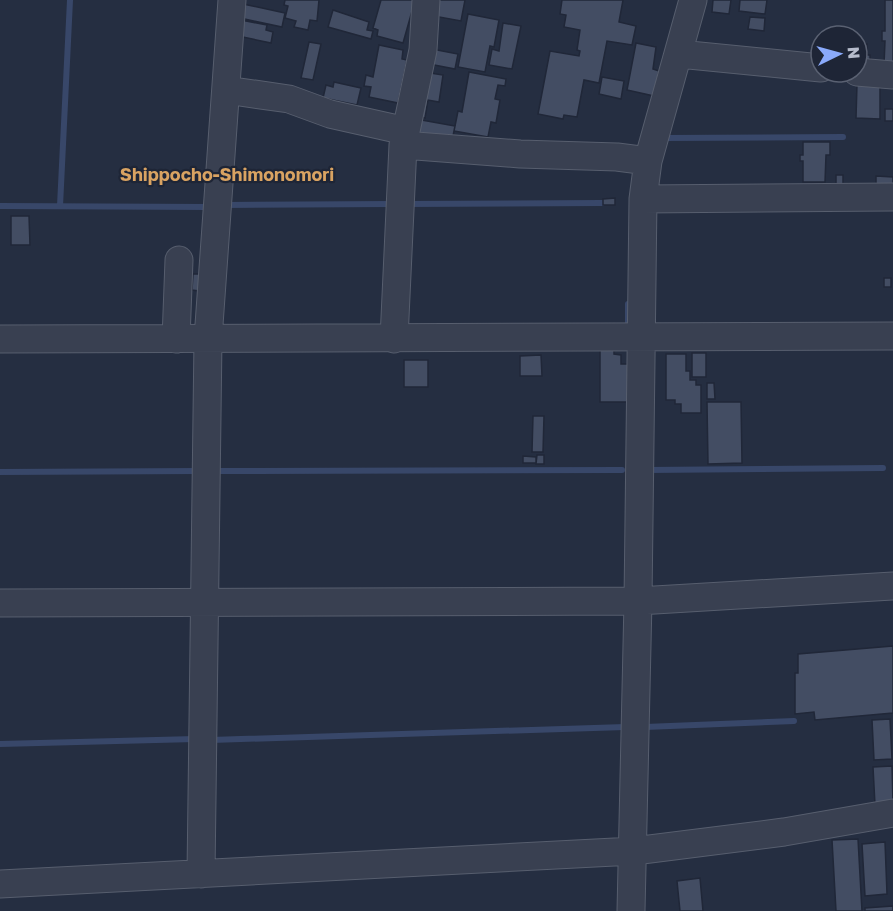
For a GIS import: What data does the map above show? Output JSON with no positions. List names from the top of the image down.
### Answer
{
  "districts": ["Shippocho-Shimonomori"],
  "north": "right"
}
